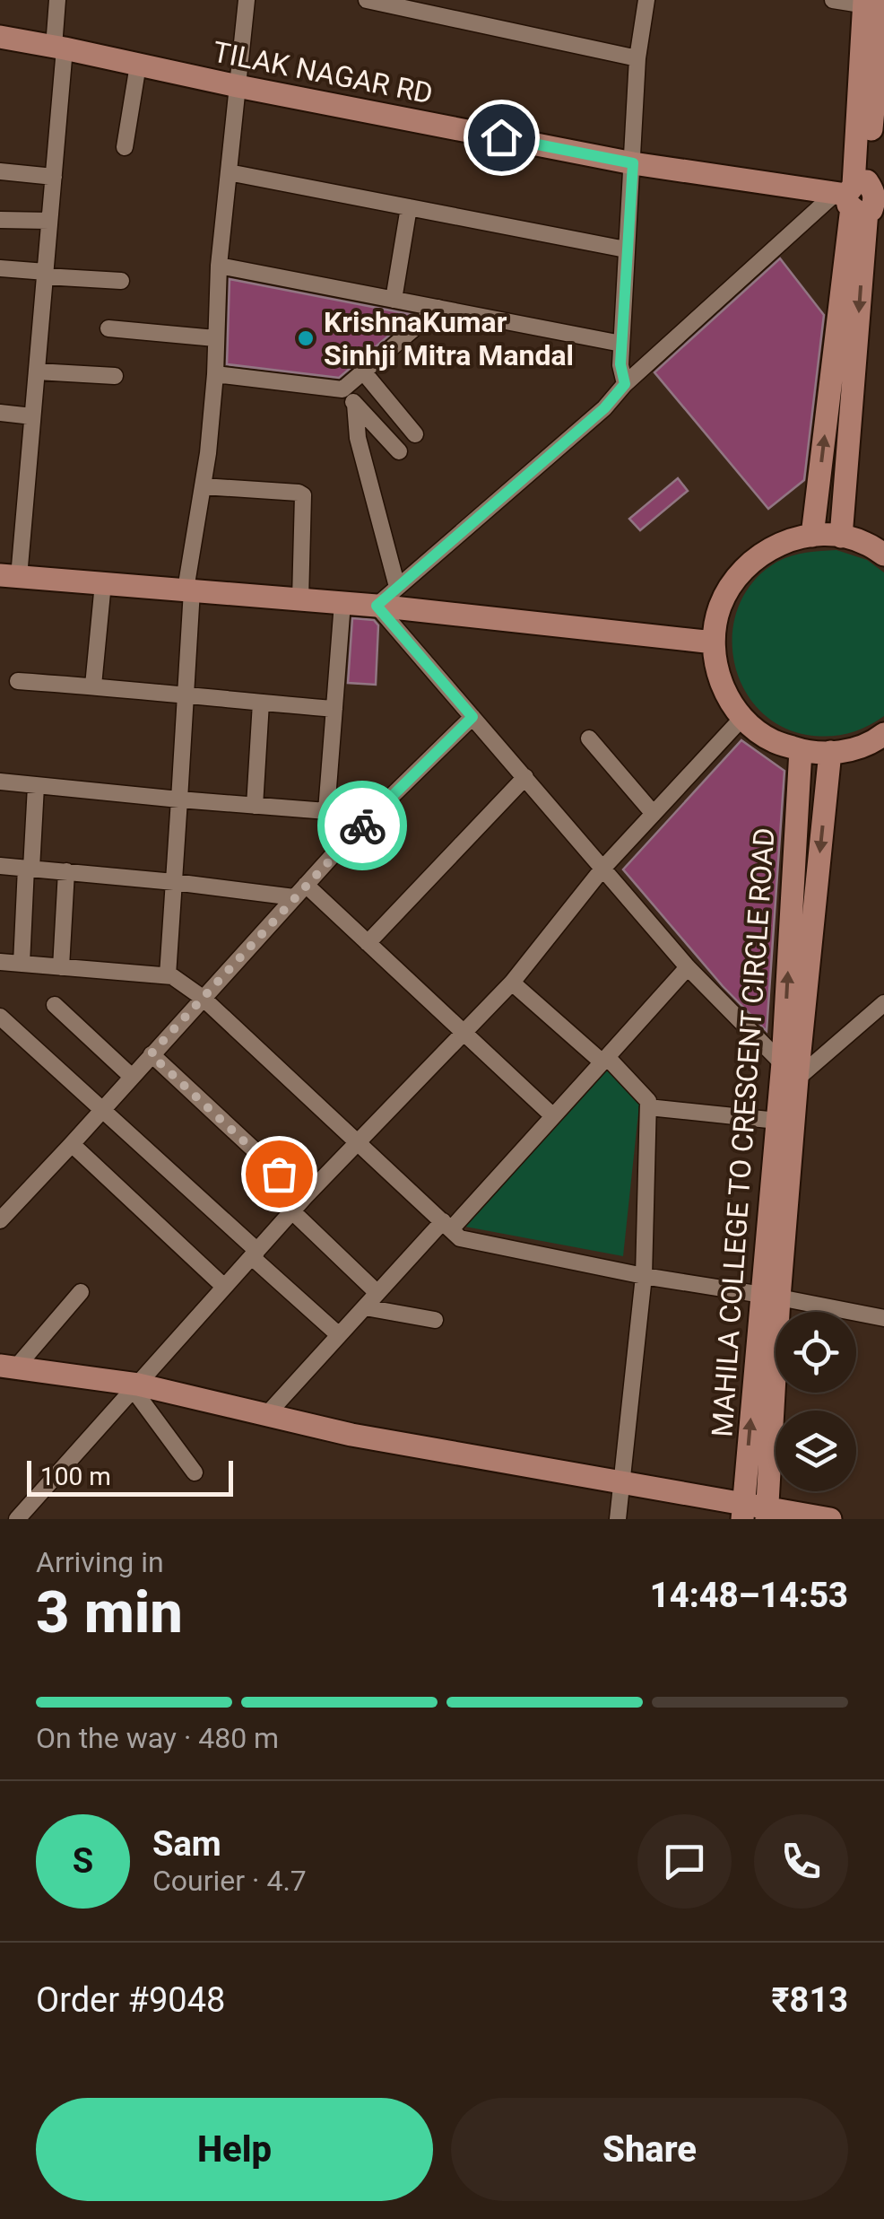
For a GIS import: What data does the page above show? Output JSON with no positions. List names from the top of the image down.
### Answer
{
  "streets": {
    "main road": ["TILAK NAGAR RD", "MAHILA COLLEGE TO CRESCENT CIRCLE ROAD"]
  },
  "places": ["KrishnaKumar Sinhji Mitra Mandal"],
  "scale_bar": "100 m",
  "page": {
    "scale": "100 m",
    "heading": ["3 min", "Arriving in", "14:48–14:53"],
    "panel": [
      "Sam",
      "Courier · 4.7",
      "Order #9048",
      "₹813"
    ],
    "bar": "On the way · 480 m",
    "round": "S",
    "buttons": ["Help", "Share"]
  }
}
